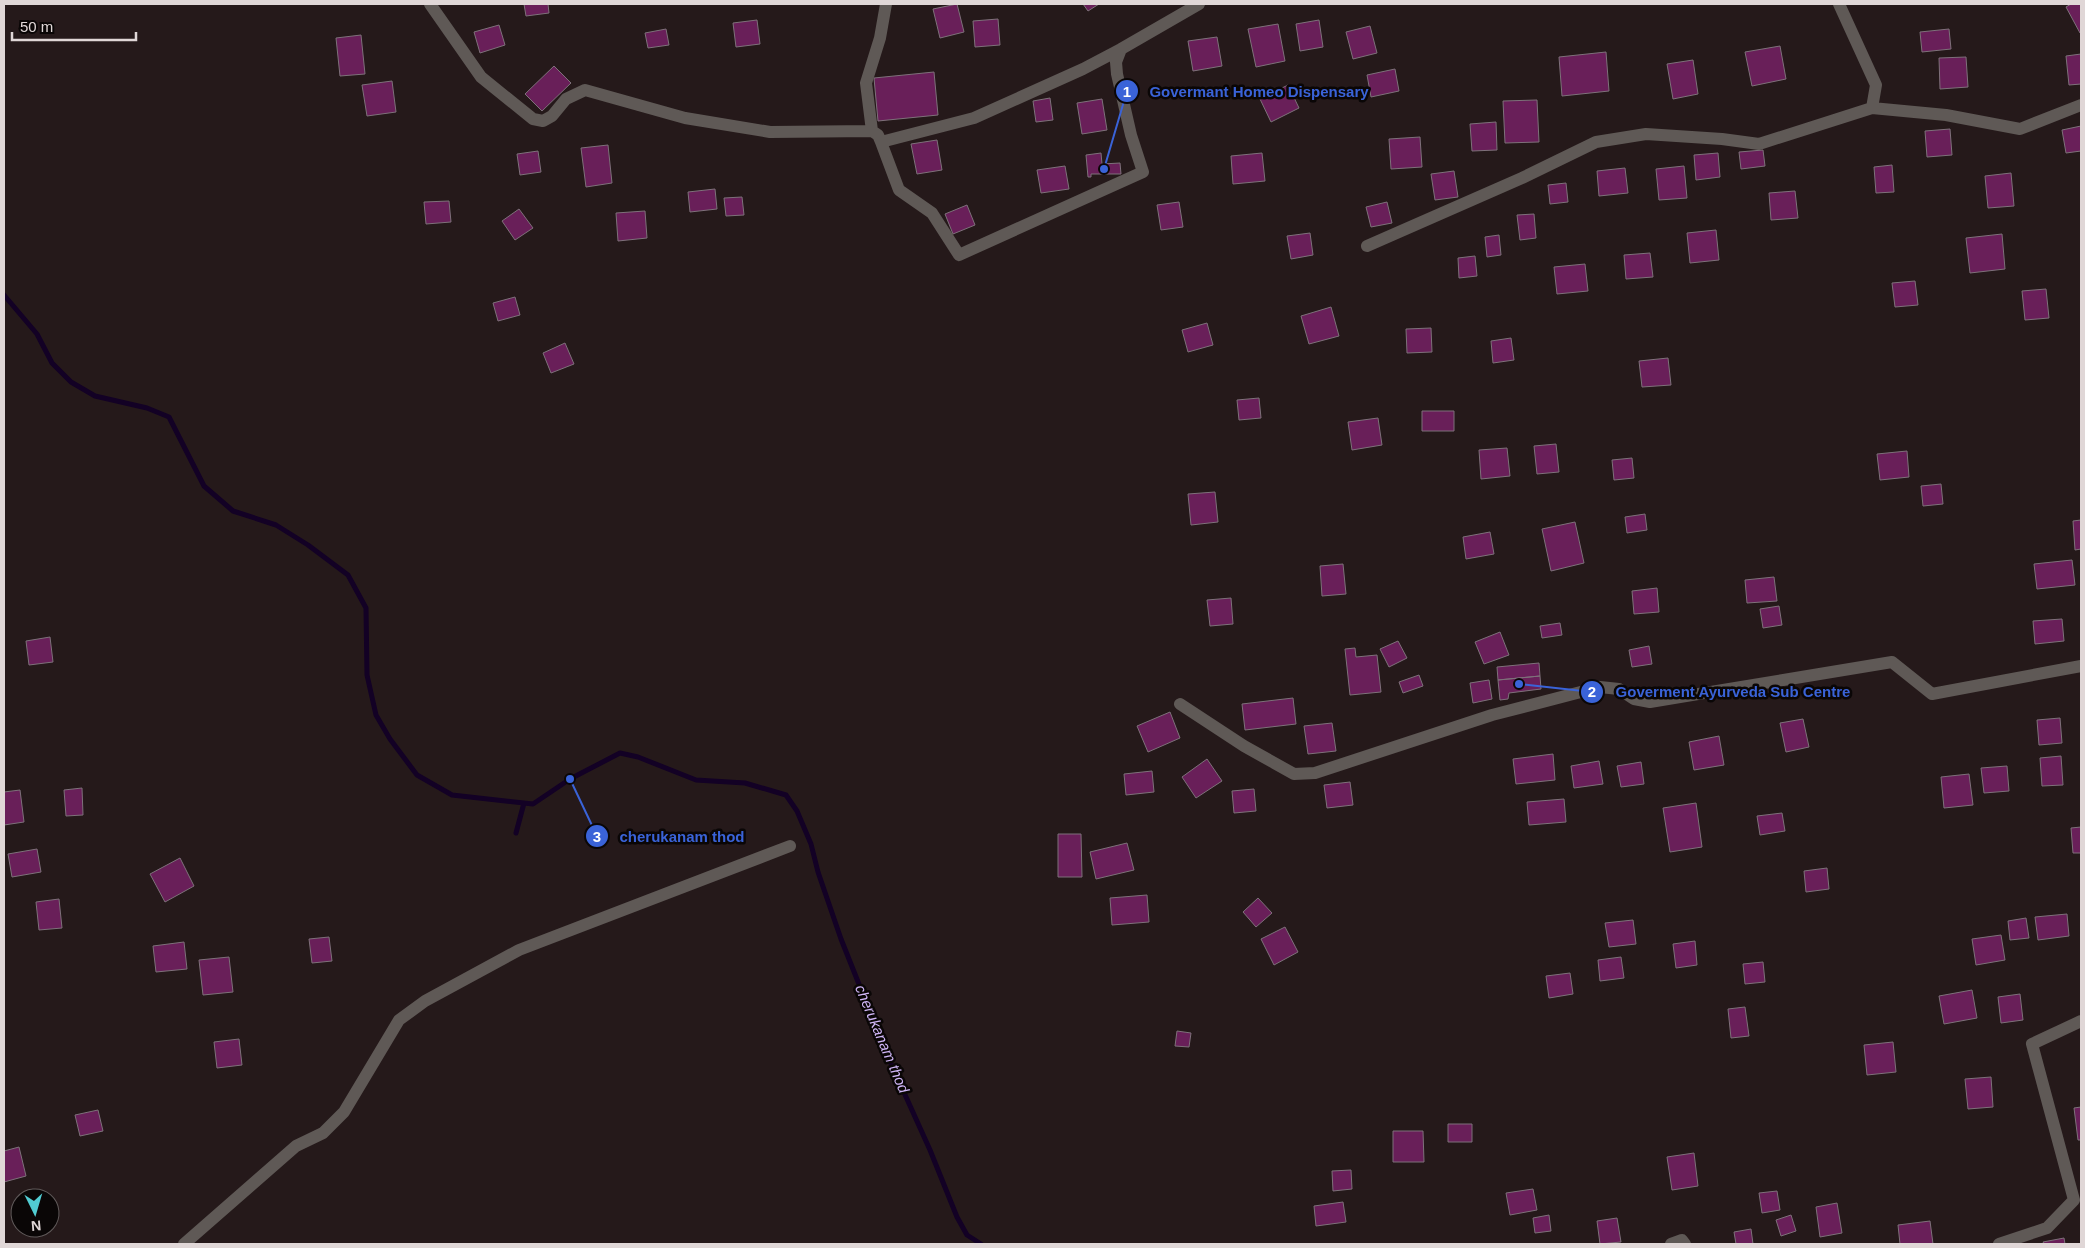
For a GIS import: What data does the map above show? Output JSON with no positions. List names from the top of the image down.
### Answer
{
  "water": ["cherukanam thod"],
  "places": ["Govermant Homeo Dispensary", "Goverment Ayurveda Sub Centre", "cherukanam thod"],
  "scale_bar": "50 m",
  "north": "bottom"
}
